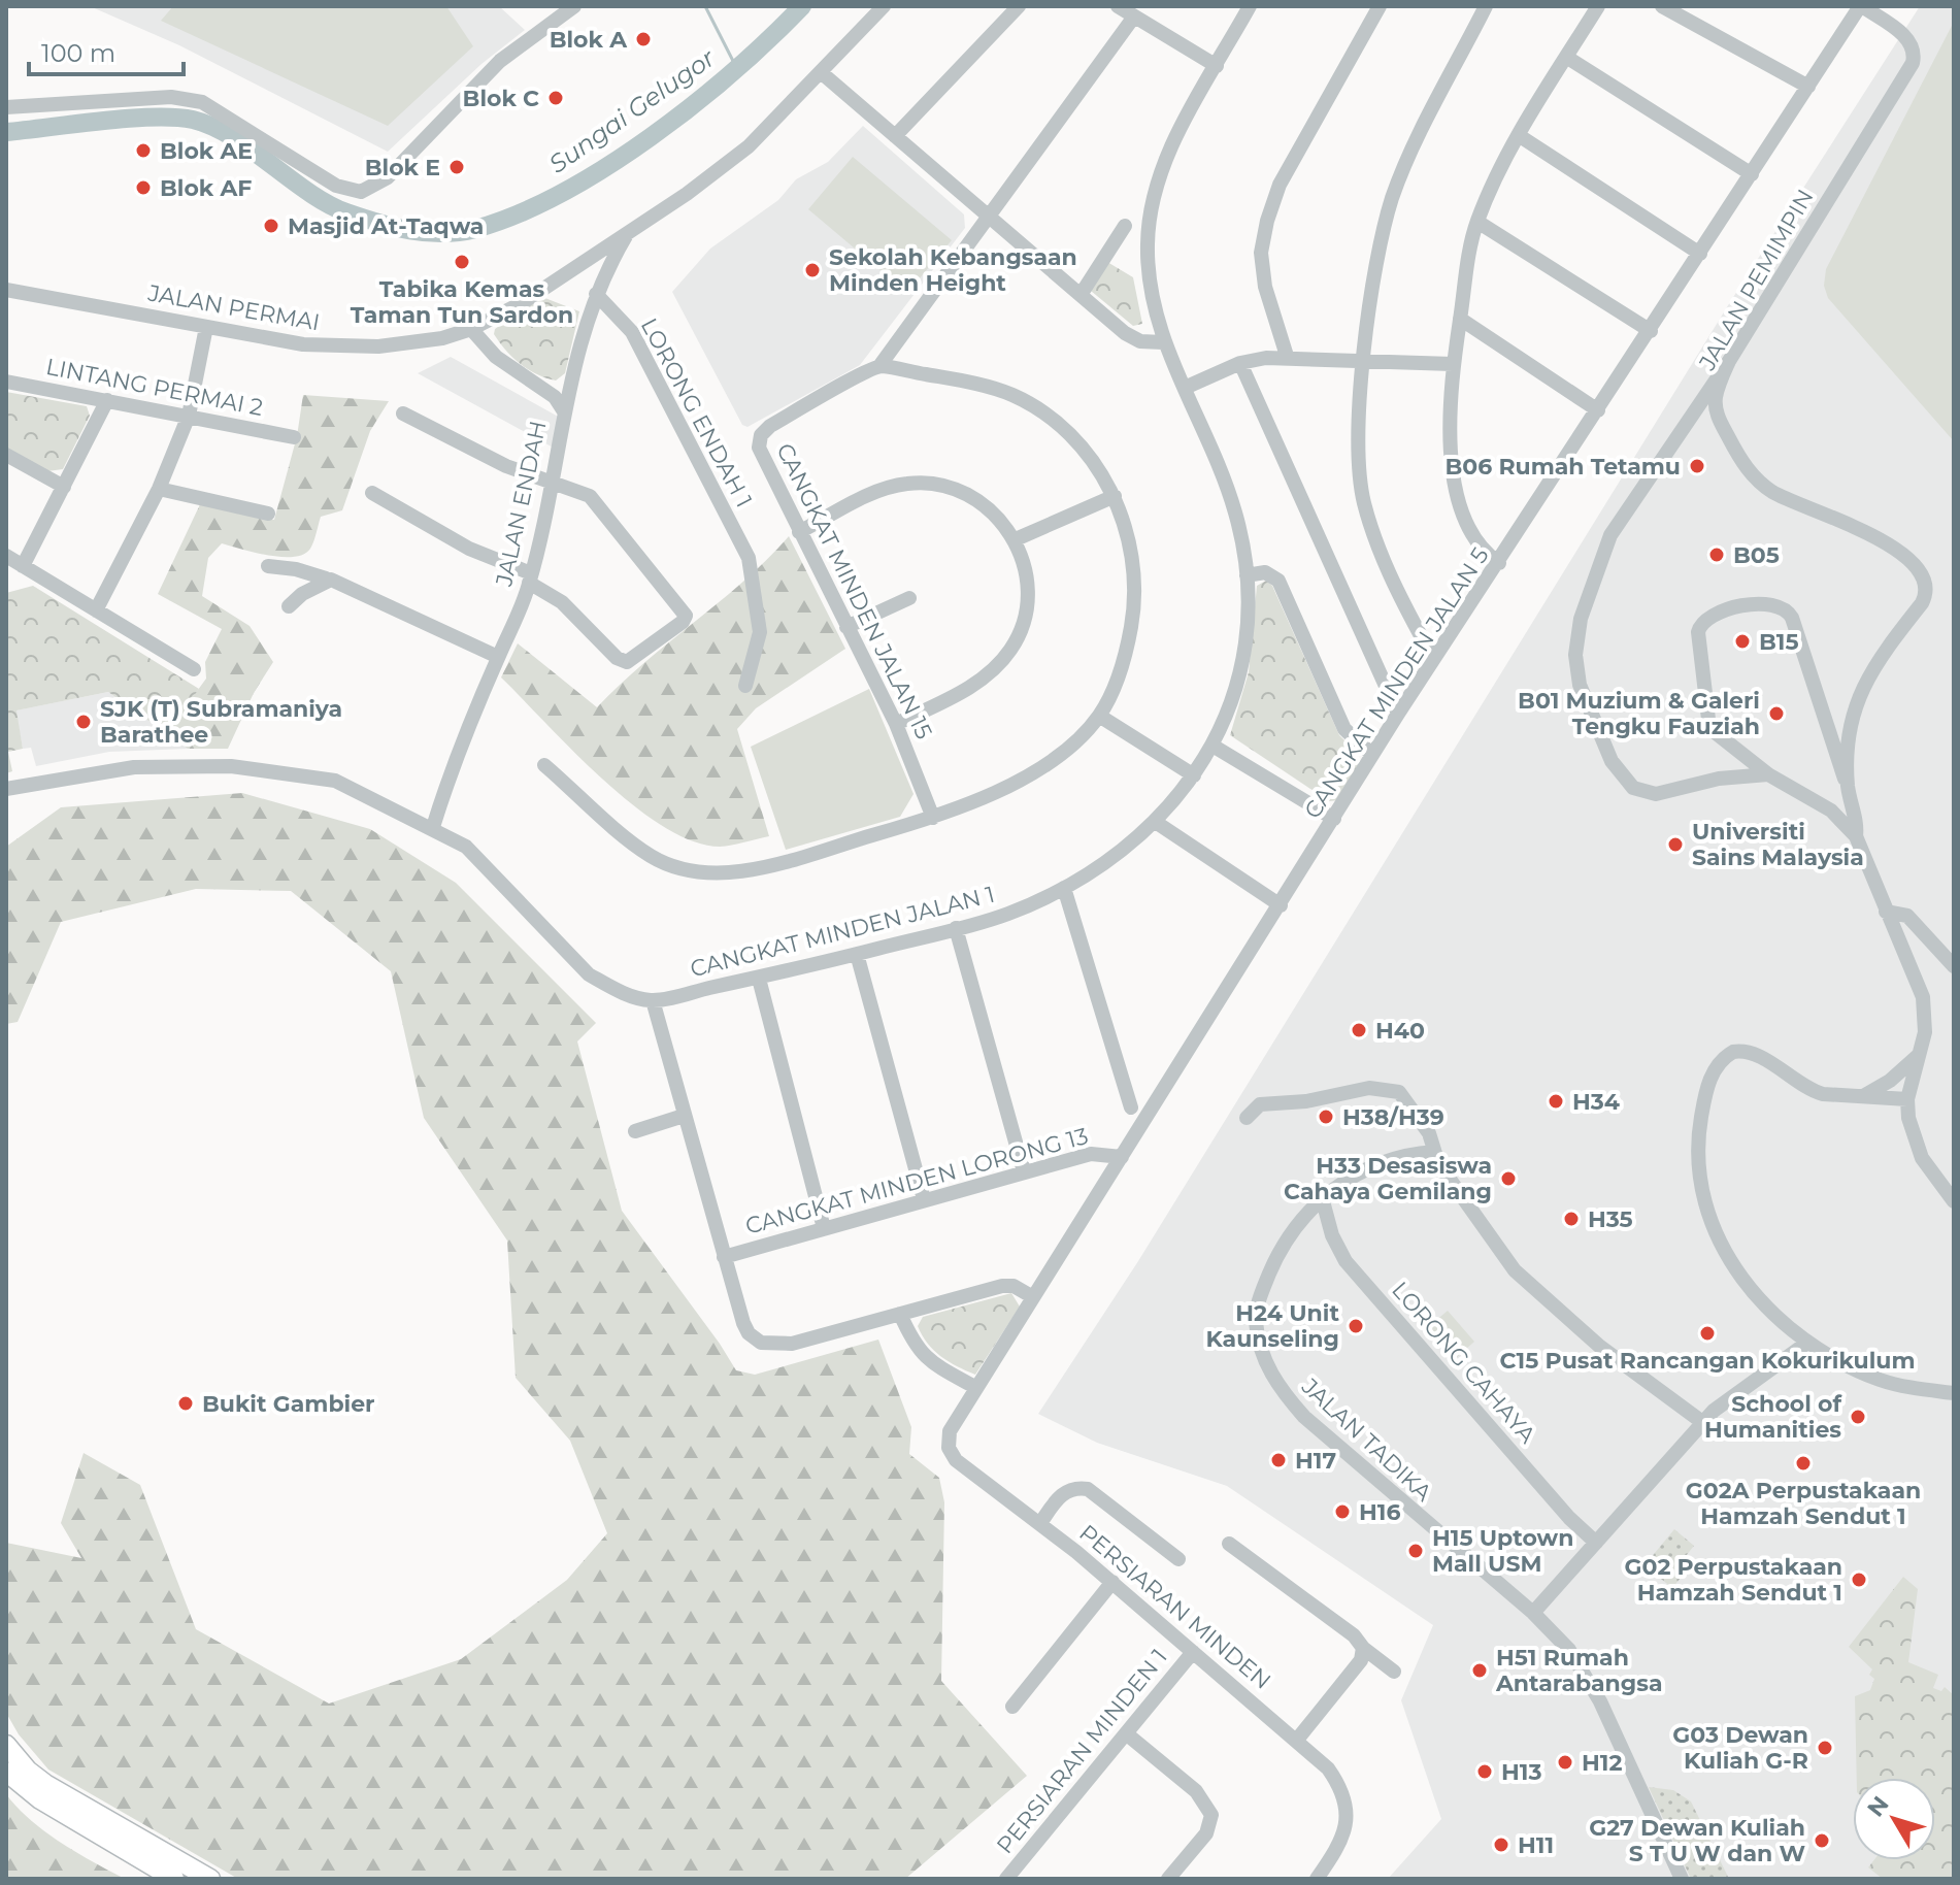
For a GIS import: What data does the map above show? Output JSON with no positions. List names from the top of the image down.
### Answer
{
  "streets": {
    "street": [
      "JALAN PEMIMPIN",
      "JALAN PERMAI",
      "LINTANG PERMAI 2",
      "LORONG ENDAH 1",
      "JALAN ENDAH",
      "CANGKAT MINDEN JALAN 15",
      "CANGKAT MINDEN JALAN 5",
      "CANGKAT MINDEN JALAN 1",
      "CANGKAT MINDEN LORONG 13",
      "LORONG CAHAYA",
      "JALAN TADIKA",
      "PERSIARAN MINDEN",
      "PERSIARAN MINDEN 1"
    ]
  },
  "crossings": [
    ["JALAN PEMIMPIN", "CANGKAT MINDEN JALAN 5"],
    ["JALAN PERMAI", "JALAN ENDAH"],
    ["LORONG ENDAH 1", "JALAN ENDAH"],
    ["JALAN ENDAH", "CANGKAT MINDEN JALAN 1"],
    ["CANGKAT MINDEN JALAN 5", "CANGKAT MINDEN LORONG 13"],
    ["CANGKAT MINDEN JALAN 5", "PERSIARAN MINDEN"],
    ["LORONG CAHAYA", "JALAN TADIKA"],
    ["PERSIARAN MINDEN", "PERSIARAN MINDEN 1"]
  ],
  "water": ["Sungai Gelugor"],
  "places": [
    "Blok A",
    "Blok C",
    "Blok AE",
    "Blok E",
    "Blok AF",
    "Masjid At-Taqwa",
    "Tabika Kemas Taman Tun Sardon",
    "Sekolah Kebangsaan Minden Height",
    "B06 Rumah Tetamu",
    "B05",
    "B15",
    "B01 Muzium & Galeri Tengku Fauziah",
    "SJK (T) Subramaniya Barathee",
    "Universiti Sains Malaysia",
    "H40",
    "H34",
    "H38/H39",
    "H33 Desasiswa Cahaya Gemilang",
    "H35",
    "H24 Unit Kaunseling",
    "C15 Pusat Rancangan Kokurikulum",
    "Bukit Gambier",
    "School of Humanities",
    "H17",
    "G02A Perpustakaan Hamzah Sendut 1",
    "H16",
    "H15 Uptown Mall USM",
    "G02 Perpustakaan Hamzah Sendut 1",
    "H51 Rumah Antarabangsa",
    "G03 Dewan Kuliah G-R",
    "H12",
    "H13",
    "G27 Dewan Kuliah S T U W dan W",
    "H11"
  ],
  "scale_bar": "100 m",
  "north": "top left"
}
